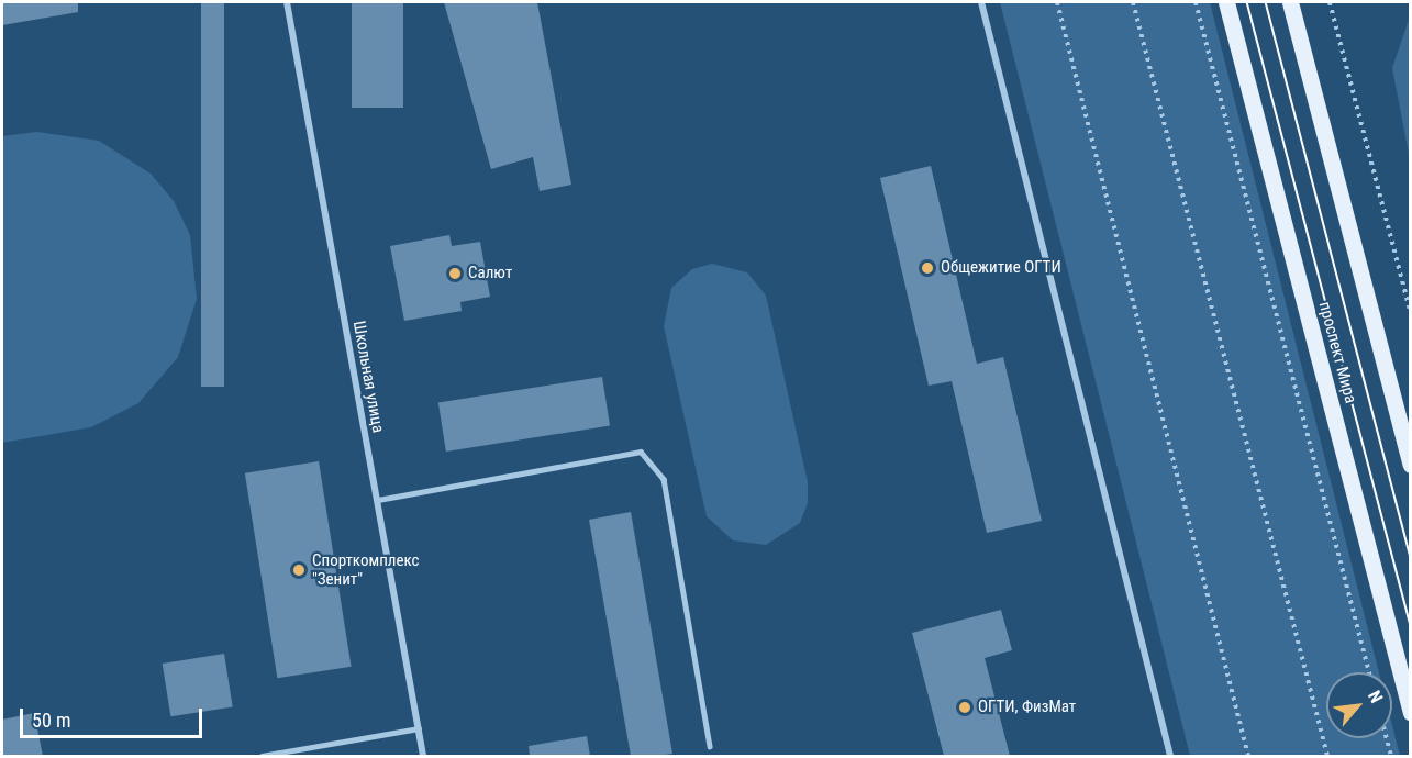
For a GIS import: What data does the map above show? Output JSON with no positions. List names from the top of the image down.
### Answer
{
  "streets": {
    "main road": ["проспект Мира"],
    "street": ["Школьная улица"]
  },
  "places": [
    "Общежитие ОГТИ",
    "Салют",
    "Спорткомплекс \"Зенит\"",
    "ОГТИ, ФизМат"
  ],
  "scale_bar": "50 m",
  "north": "top right"
}
